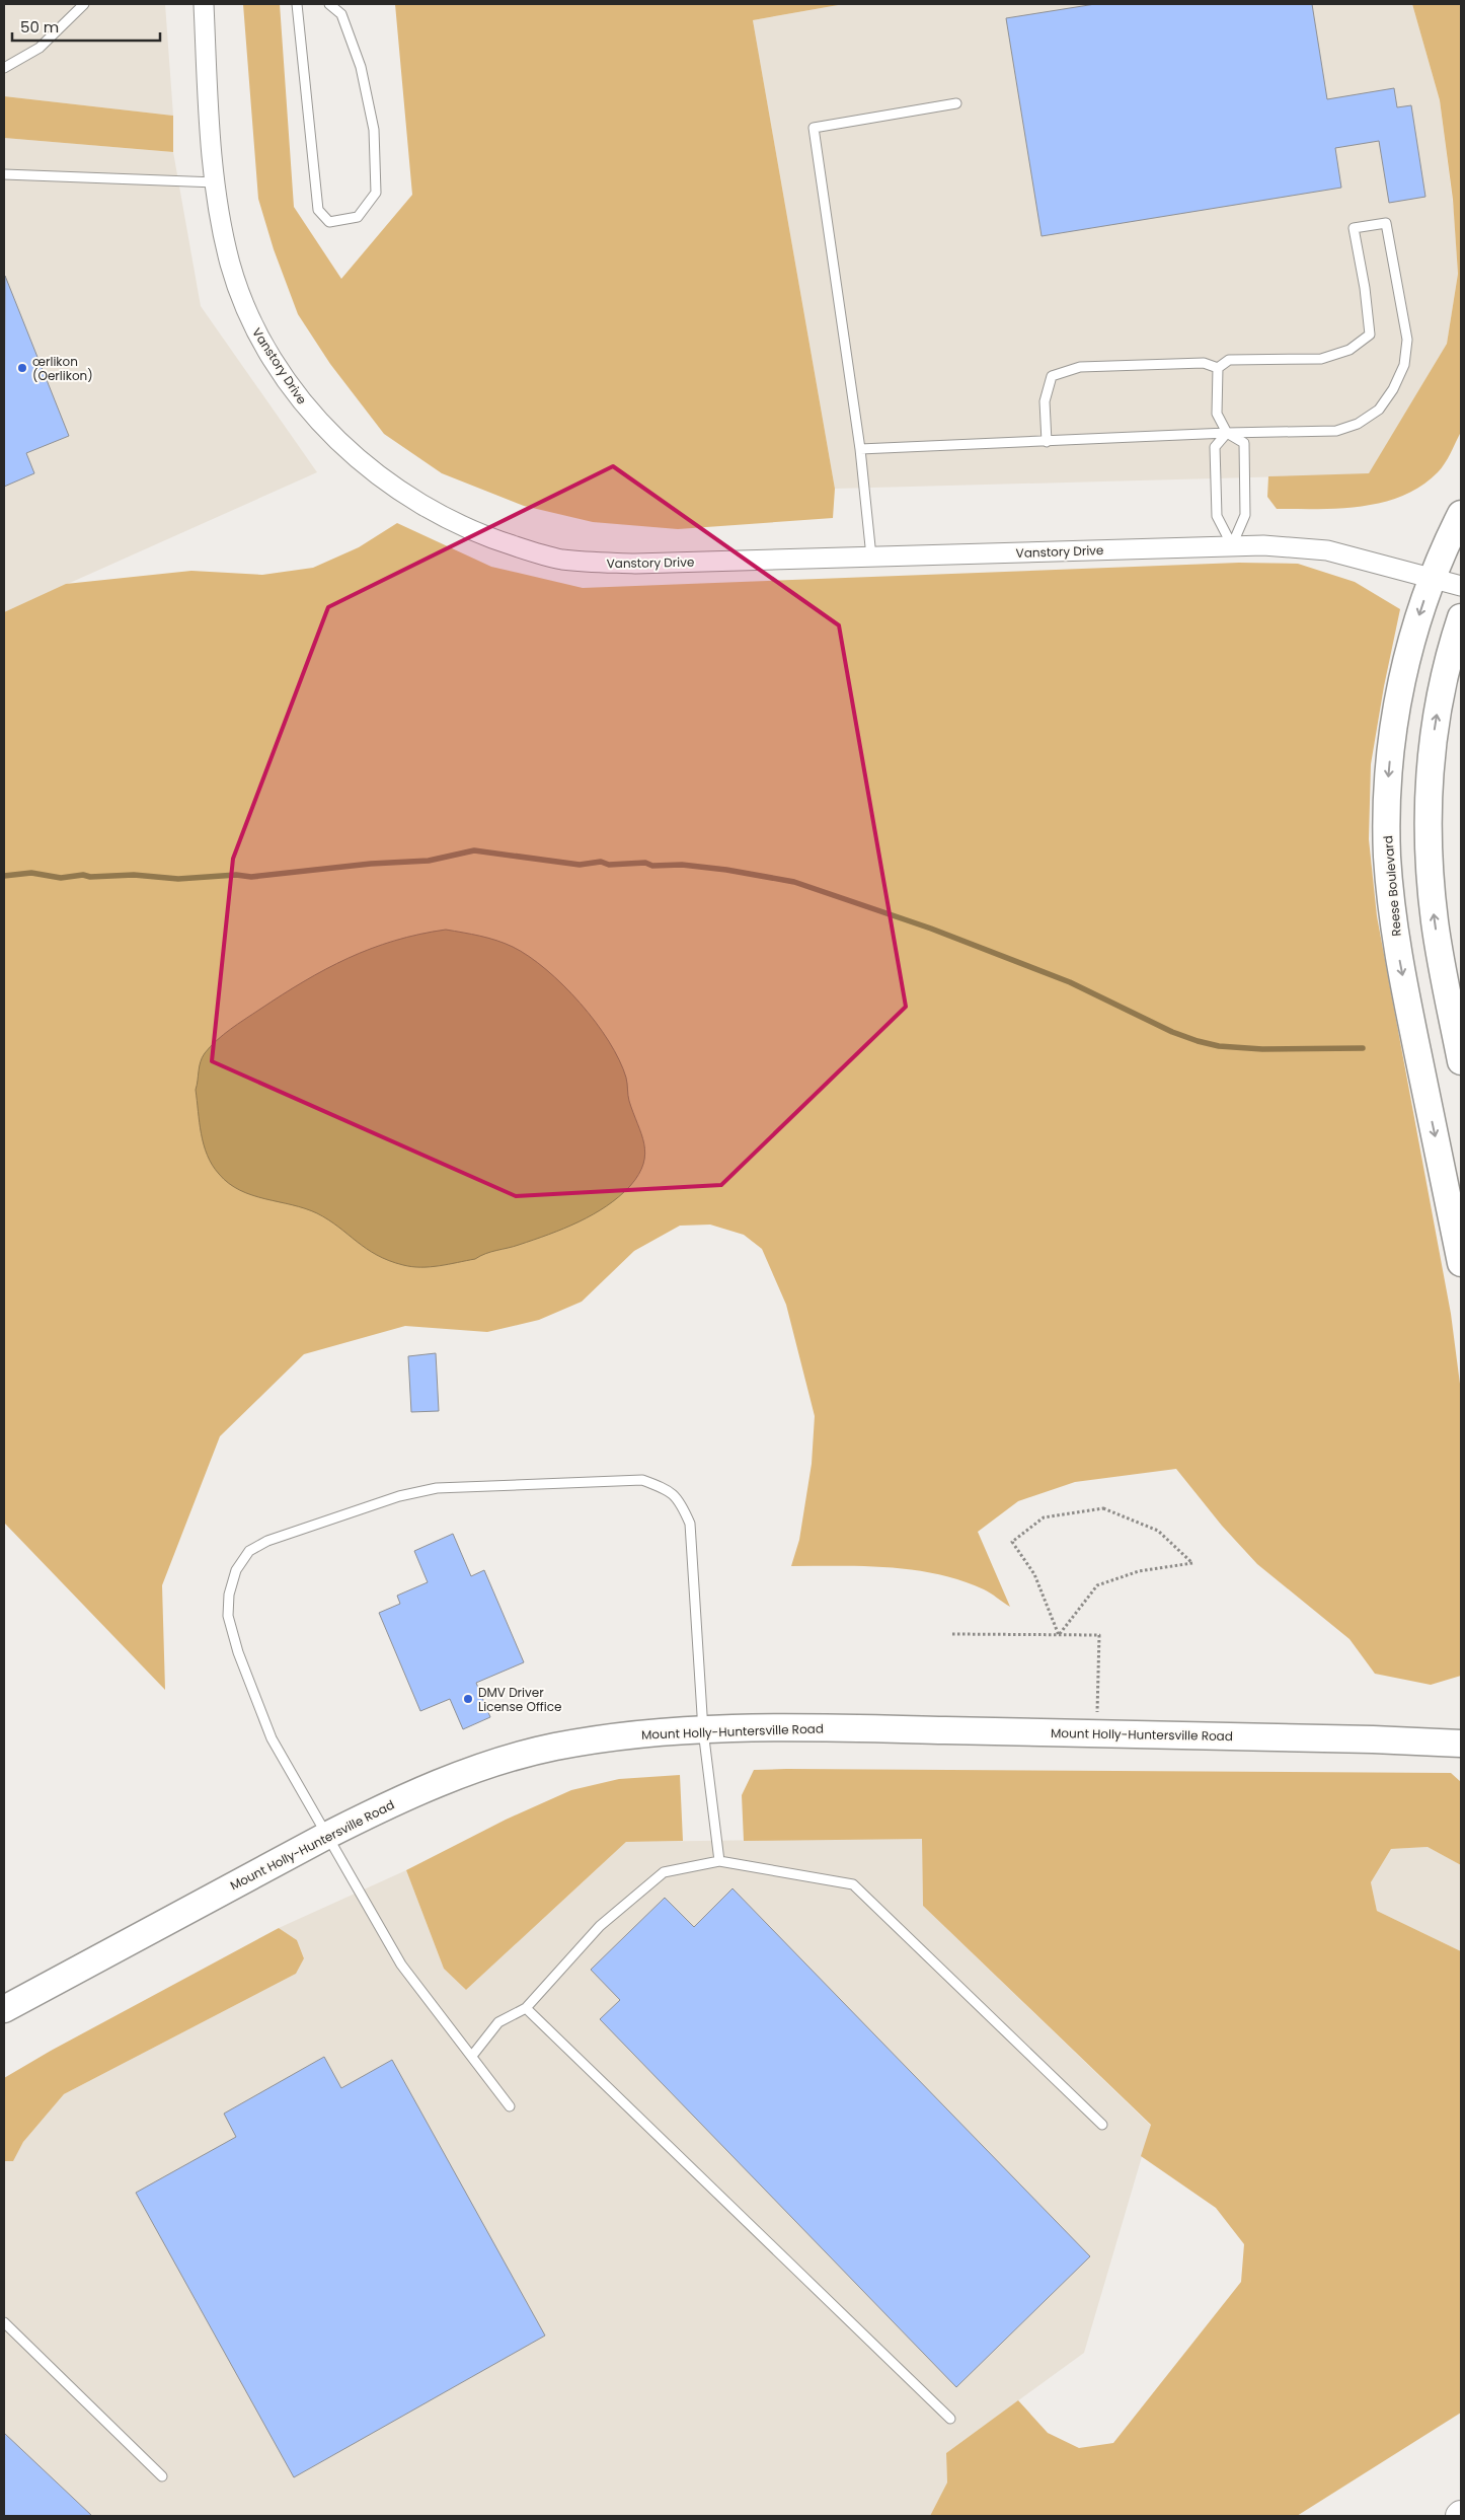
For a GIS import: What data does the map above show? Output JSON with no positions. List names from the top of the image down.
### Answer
{
  "streets": {
    "main road": ["Reese Boulevard", "Mount Holly-Huntersville Road"],
    "street": ["Vanstory Drive"]
  },
  "crossings": [
    ["Vanstory Drive", "Reese Boulevard"]
  ],
  "places": ["œrlikon (Oerlikon)", "DMV Driver License Office"],
  "scale_bar": "50 m"
}
